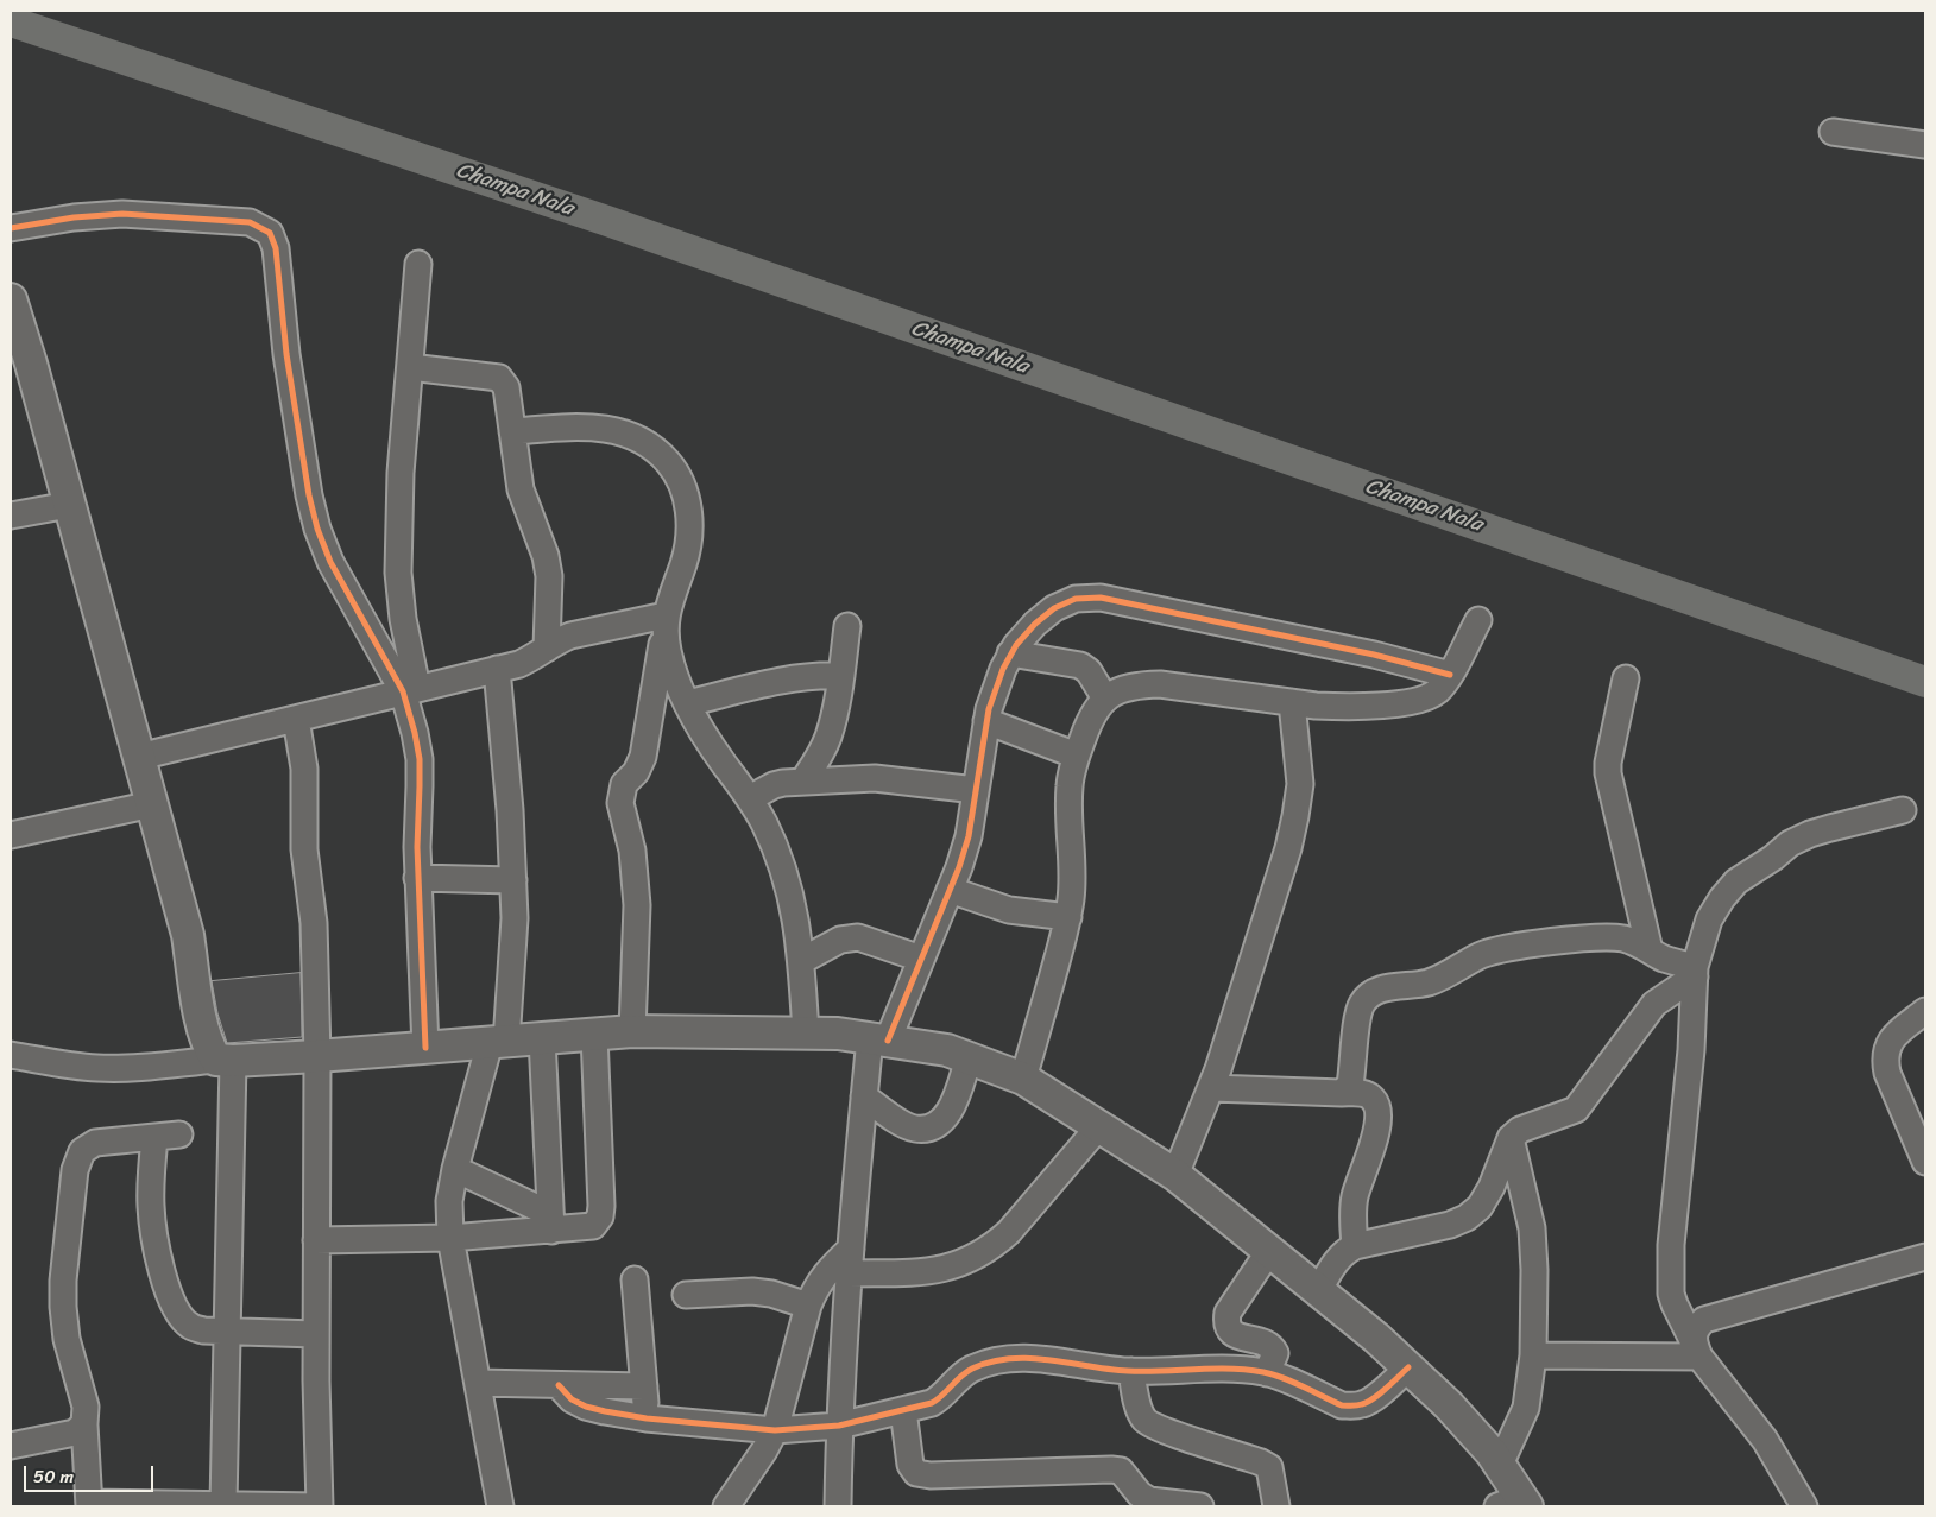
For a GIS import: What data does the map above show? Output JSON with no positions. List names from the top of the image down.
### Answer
{
  "water": ["Champa Nala"],
  "scale_bar": "50 m"
}
